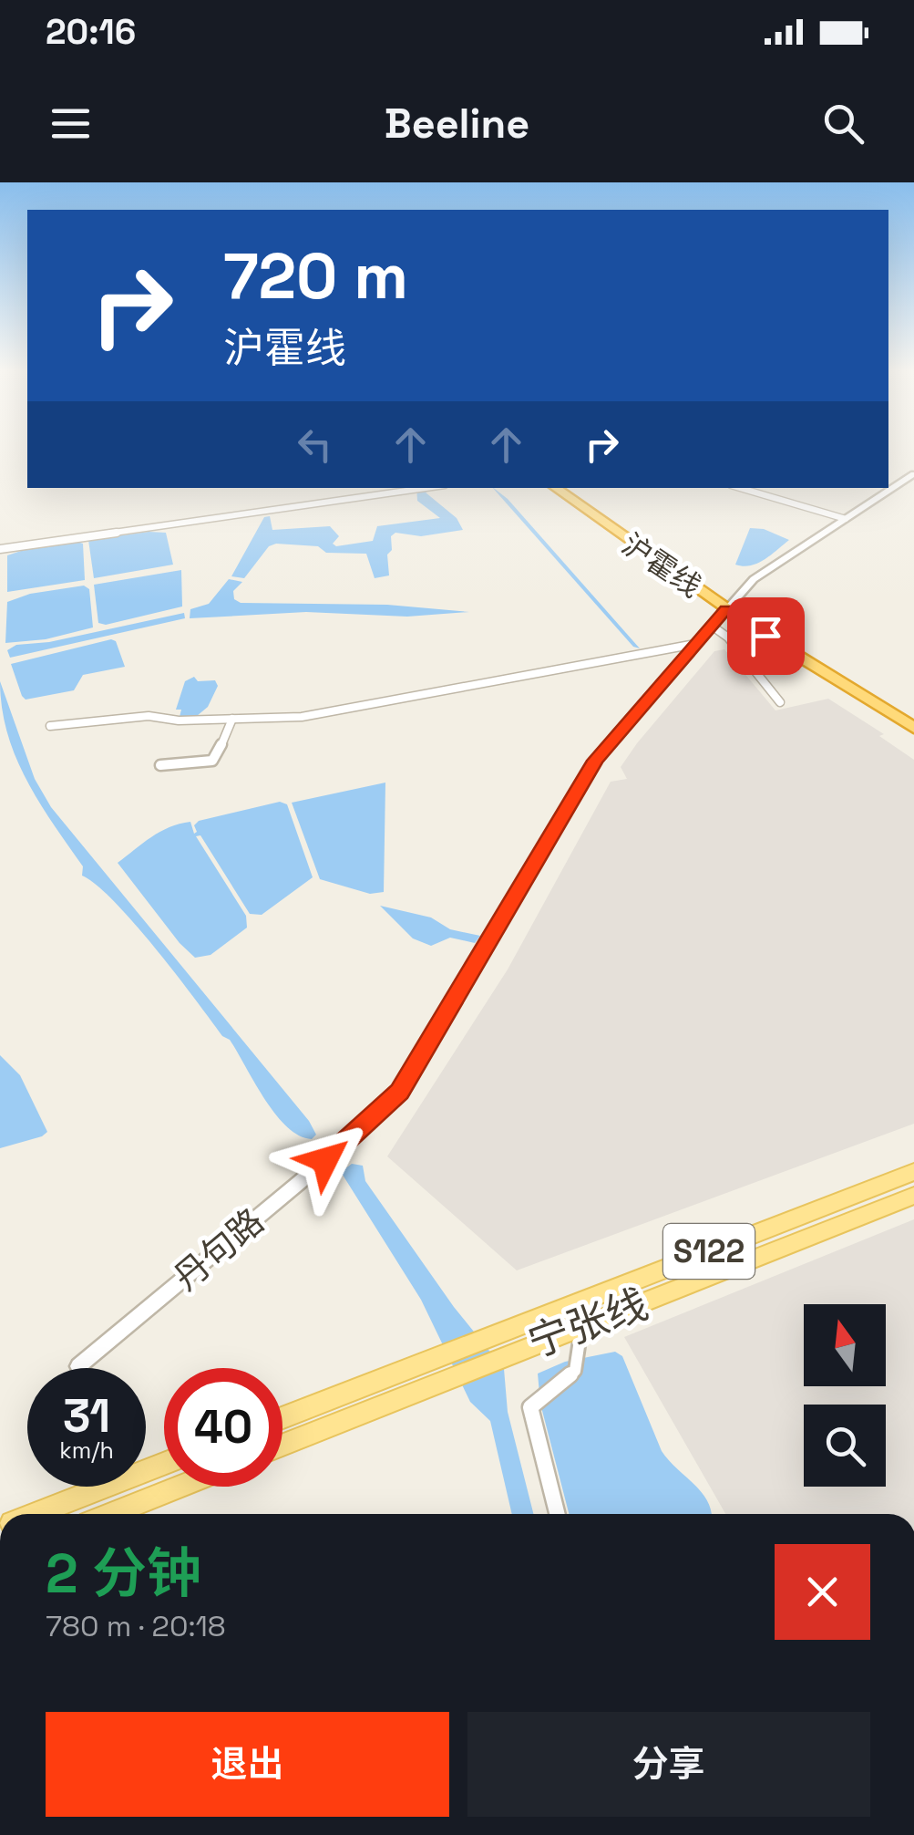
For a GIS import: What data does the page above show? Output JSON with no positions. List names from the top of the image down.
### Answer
{
  "streets": {
    "highway": ["沪霍线"],
    "main road": ["S122", "宁张线"],
    "street": ["丹句路"]
  },
  "crossings": [
    ["沪霍线", "丹句路"]
  ],
  "north": "top",
  "page": {
    "status": "20:16",
    "header": "Beeline",
    "turn": ["720 m", "沪霍线"],
    "speed": "31 km/h",
    "limit": "40",
    "heading": ["2 分钟", "780 m · 20:18"],
    "buttons": ["退出", "分享"]
  }
}
